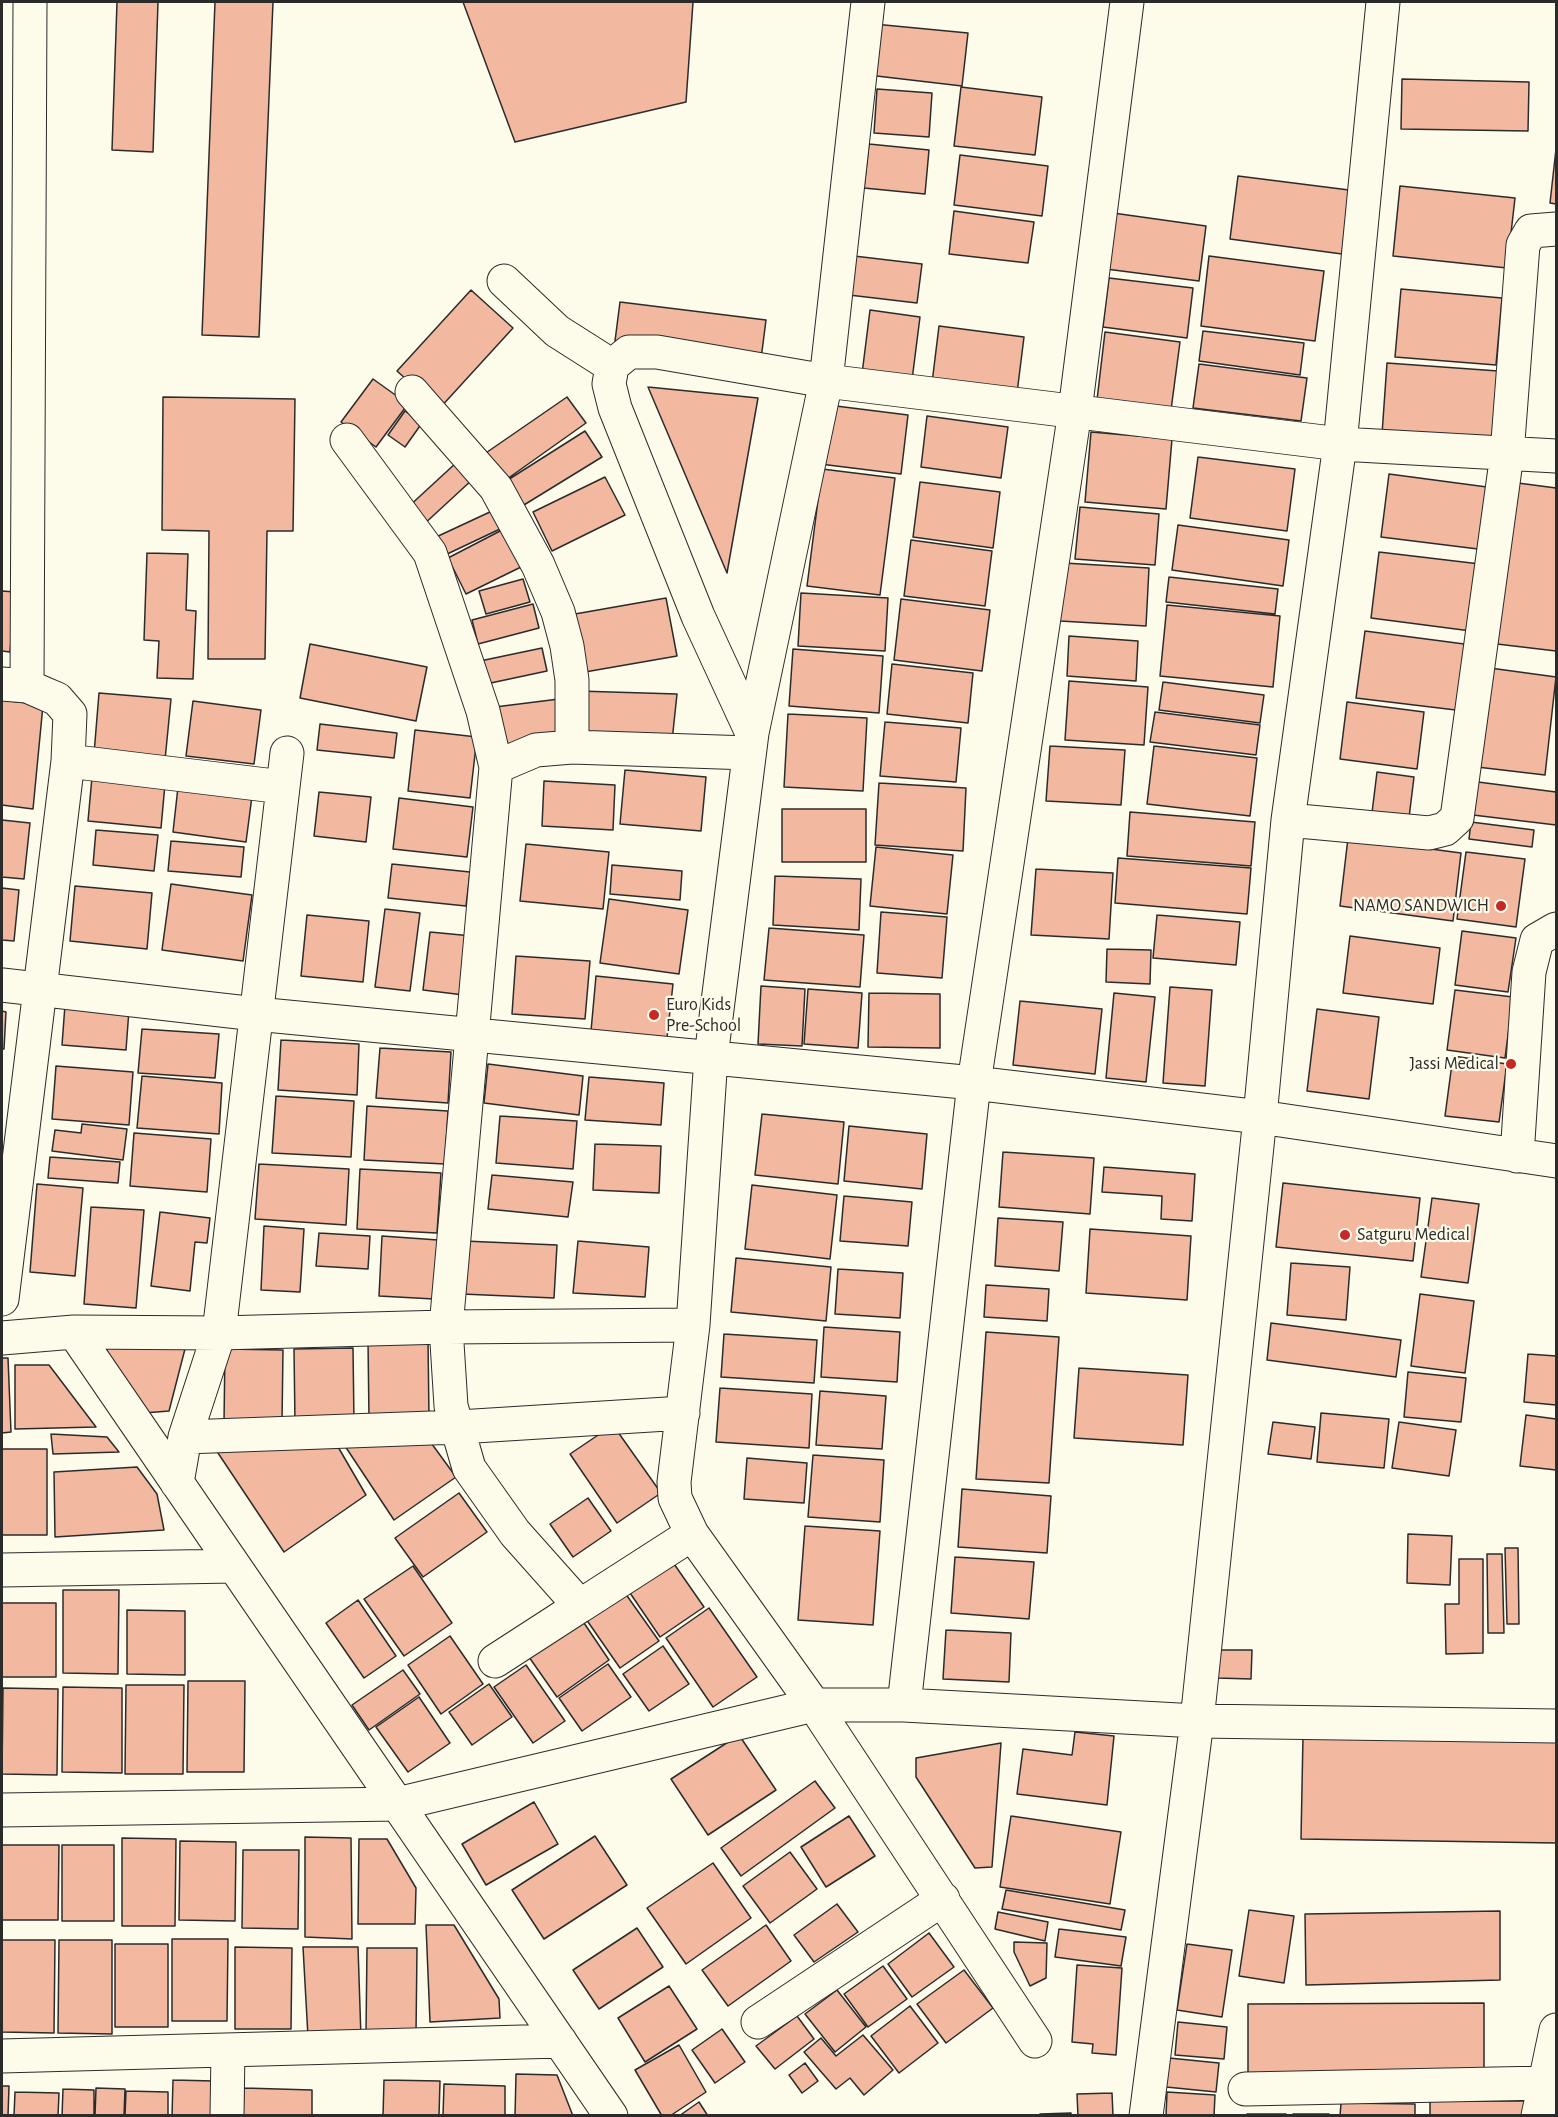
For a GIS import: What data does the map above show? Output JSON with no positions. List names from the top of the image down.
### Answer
{
  "places": [
    "NAMO SANDWICH",
    "Euro Kids Pre-School",
    "Jassi Medical",
    "Satguru Medical"
  ]
}
